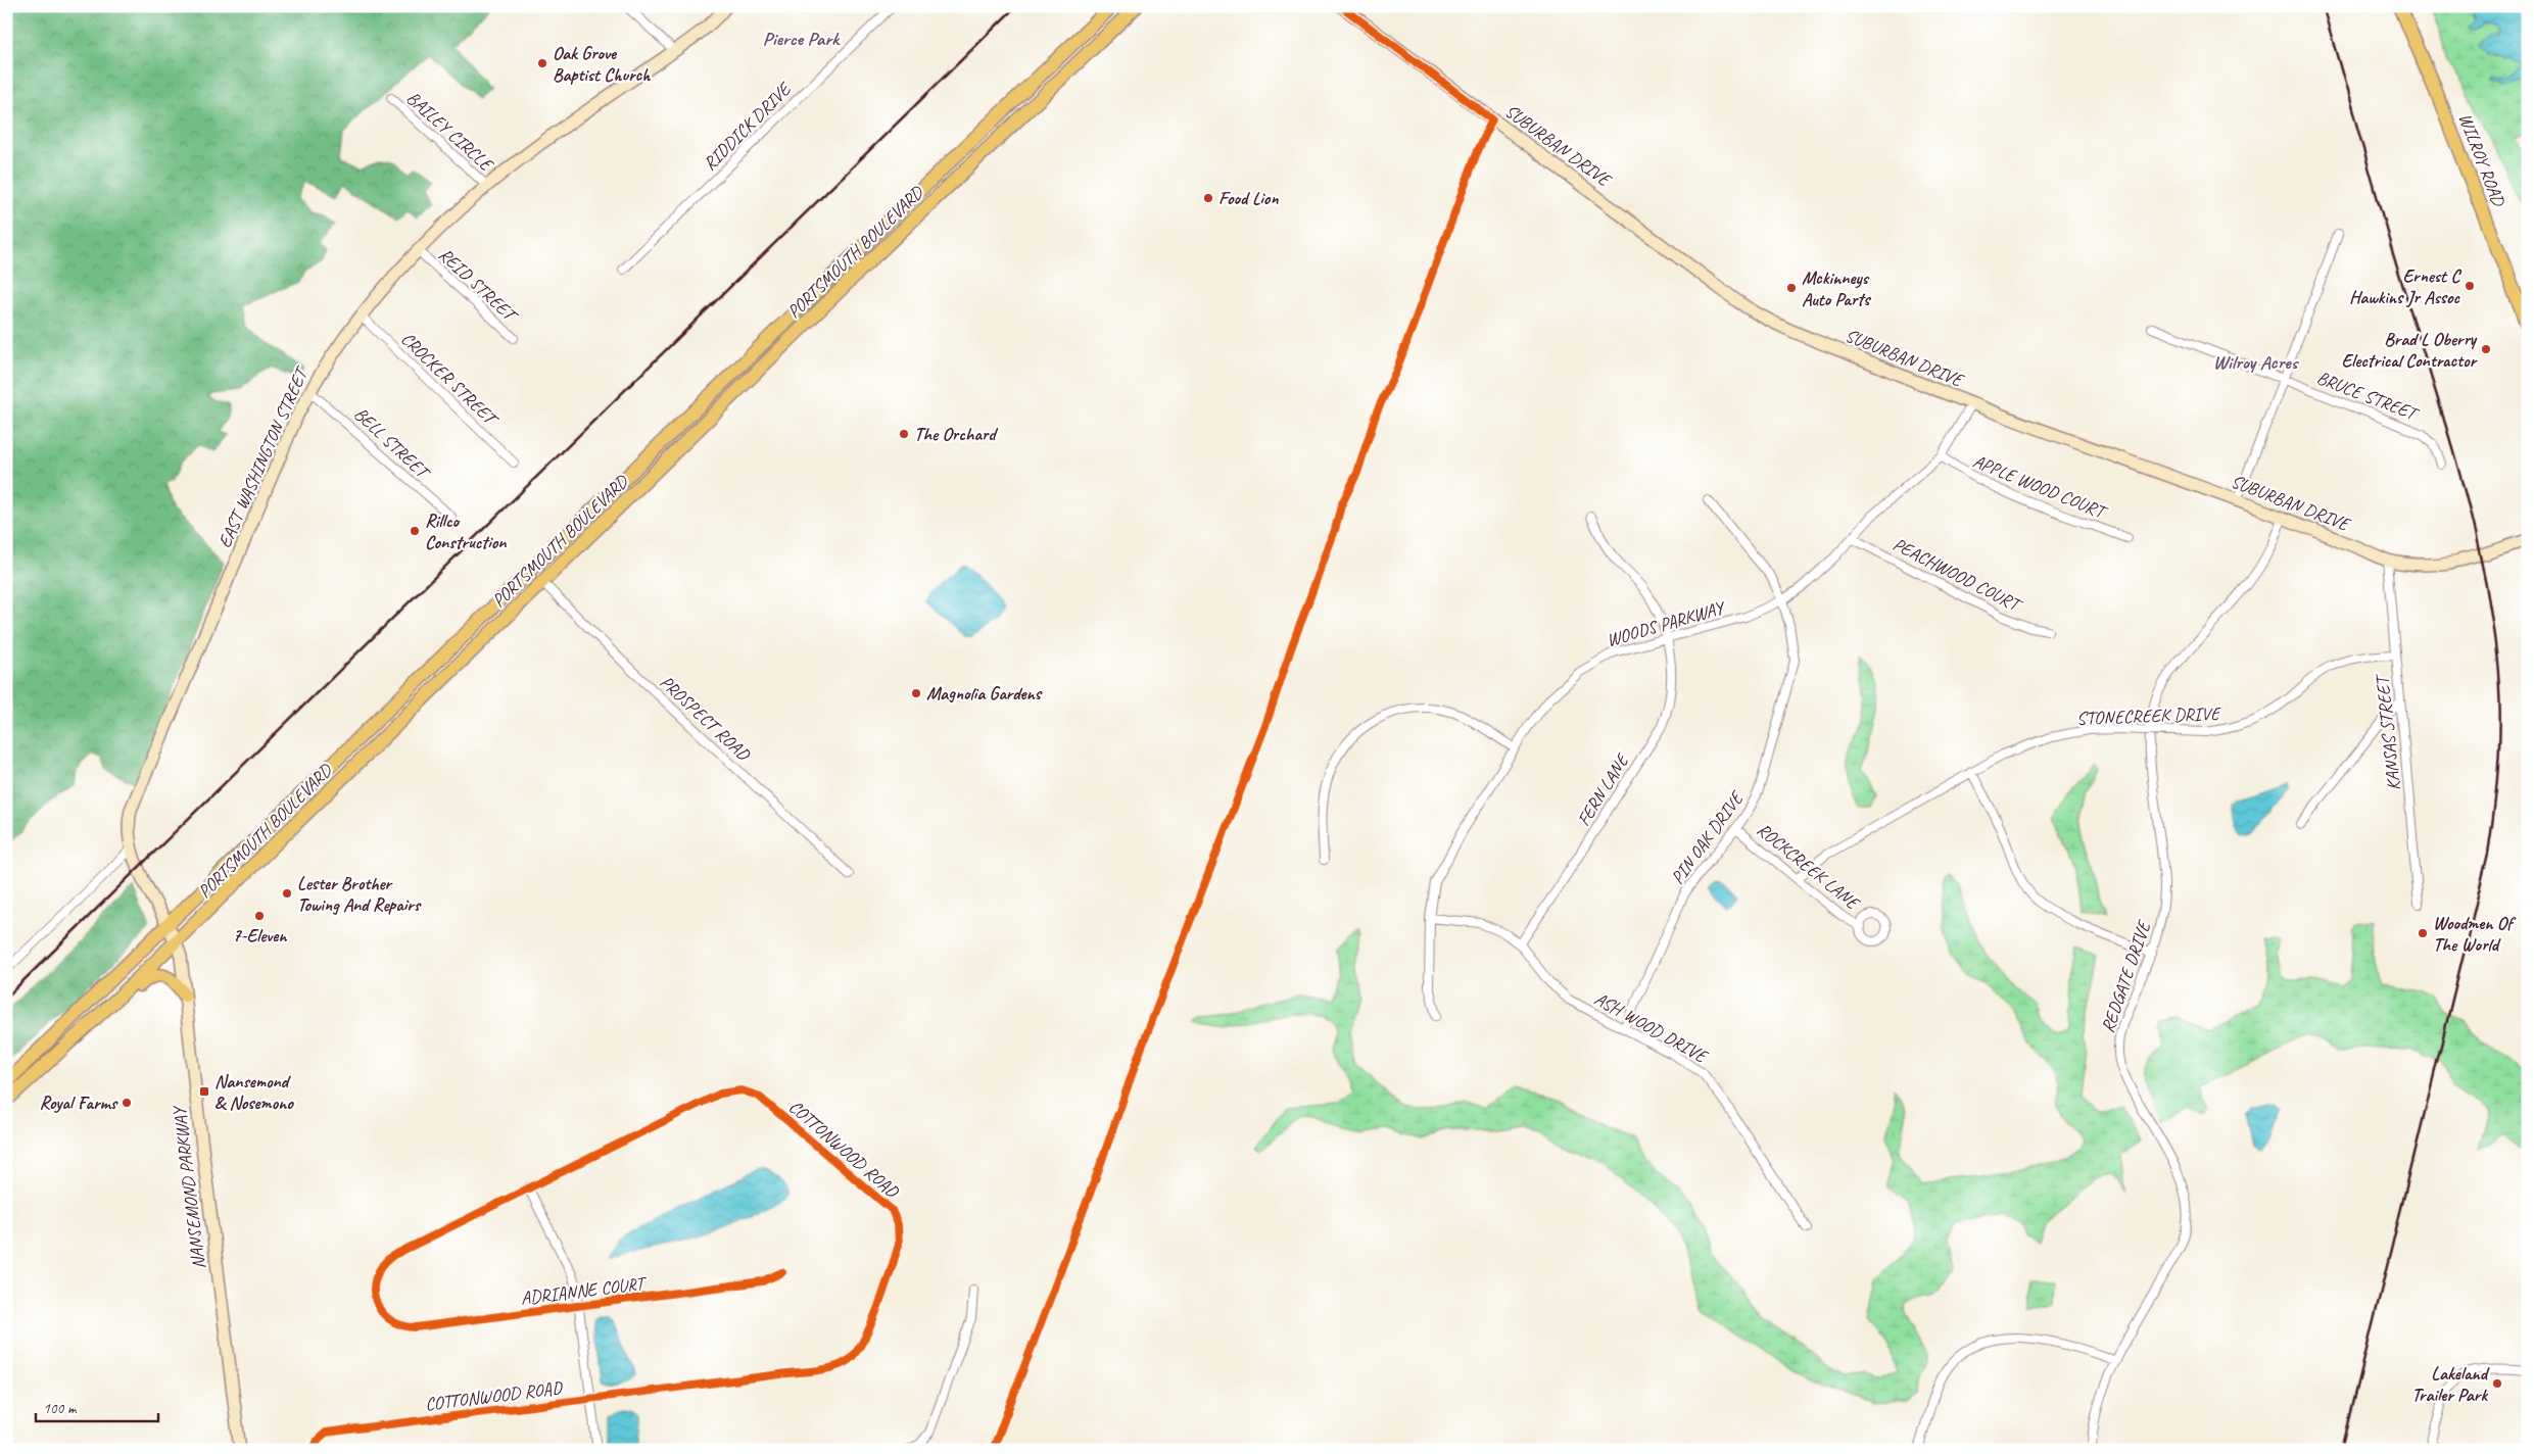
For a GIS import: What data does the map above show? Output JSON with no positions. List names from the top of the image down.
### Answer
{
  "streets": {
    "main road": [
      "SUBURBAN DRIVE",
      "WILROY ROAD",
      "PORTSMOUTH BOULEVARD",
      "EAST WASHINGTON STREET",
      "NANSEMOND PARKWAY"
    ],
    "street": [
      "RIDDICK DRIVE",
      "BAILEY CIRCLE",
      "REID STREET",
      "CROCKER STREET",
      "BRUCE STREET",
      "BELL STREET",
      "APPLE WOOD COURT",
      "PEACHWOOD COURT",
      "WOODS PARKWAY",
      "STONECREEK DRIVE",
      "PROSPECT ROAD",
      "KANSAS STREET",
      "FERN LANE",
      "PIN OAK DRIVE",
      "ROCKCREEK LANE",
      "REDGATE DRIVE",
      "ASH WOOD DRIVE",
      "COTTONWOOD ROAD",
      "ADRIANNE COURT"
    ]
  },
  "crossings": [
    ["BAILEY CIRCLE", "EAST WASHINGTON STREET"],
    ["SUBURBAN DRIVE", "WOODS PARKWAY"],
    ["SUBURBAN DRIVE", "KANSAS STREET"],
    ["SUBURBAN DRIVE", "REDGATE DRIVE"],
    ["PORTSMOUTH BOULEVARD", "EAST WASHINGTON STREET"],
    ["PORTSMOUTH BOULEVARD", "PROSPECT ROAD"],
    ["PORTSMOUTH BOULEVARD", "NANSEMOND PARKWAY"],
    ["REID STREET", "EAST WASHINGTON STREET"],
    ["CROCKER STREET", "EAST WASHINGTON STREET"],
    ["BELL STREET", "EAST WASHINGTON STREET"],
    ["EAST WASHINGTON STREET", "NANSEMOND PARKWAY"],
    ["APPLE WOOD COURT", "WOODS PARKWAY"],
    ["PEACHWOOD COURT", "WOODS PARKWAY"],
    ["WOODS PARKWAY", "FERN LANE"],
    ["WOODS PARKWAY", "PIN OAK DRIVE"],
    ["WOODS PARKWAY", "ASH WOOD DRIVE"],
    ["STONECREEK DRIVE", "KANSAS STREET"],
    ["STONECREEK DRIVE", "ROCKCREEK LANE"],
    ["STONECREEK DRIVE", "REDGATE DRIVE"],
    ["FERN LANE", "ASH WOOD DRIVE"],
    ["PIN OAK DRIVE", "ROCKCREEK LANE"],
    ["PIN OAK DRIVE", "ASH WOOD DRIVE"],
    ["COTTONWOOD ROAD", "ADRIANNE COURT"]
  ],
  "districts": ["Pierce Park", "Wilroy Acres"],
  "places": {
    "other": [
      "Oak Grove Baptist Church",
      "Food Lion",
      "Ernest C Hawkins Jr Assoc",
      "Mckinneys Auto Parts",
      "Brad L Oberry Electrical Contractor",
      "The Orchard",
      "Rillco Construction",
      "Magnolia Gardens",
      "Lester Brother Towing And Repairs",
      "7-Eleven",
      "Woodmen Of The World",
      "Royal Farms",
      "Lakeland Trailer Park"
    ],
    "transit": ["Nansemond & Nosemono"]
  },
  "scale_bar": "100 m"
}
